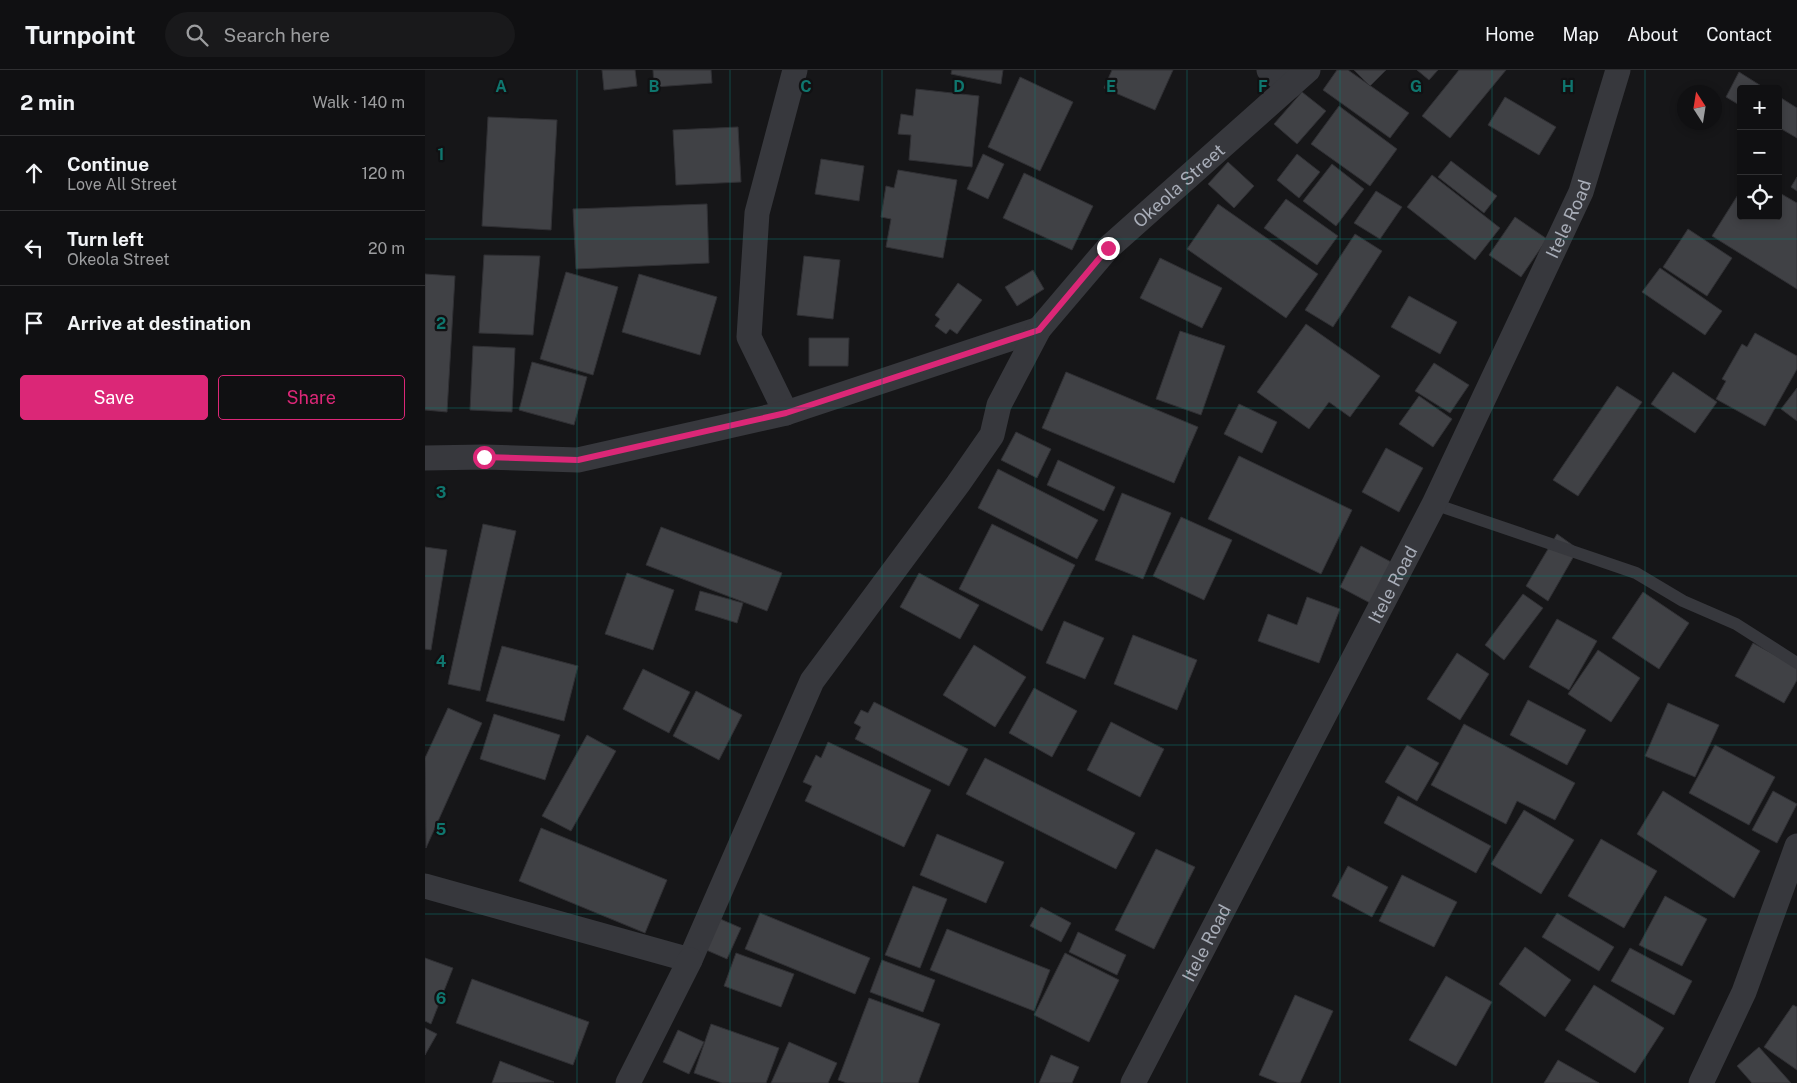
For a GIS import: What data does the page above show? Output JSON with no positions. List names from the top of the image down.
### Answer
{
  "streets": {
    "street": ["Okeola Street", "Itele Road"]
  },
  "north": "top",
  "page": {
    "header": "Turnpoint",
    "search": "Search here",
    "nav": [
      "Home",
      "Map",
      "About",
      "Contact"
    ],
    "heading": ["2 min", "Walk · 140 m"],
    "map_buttons": ["+", "−"],
    "list": [
      ["Continue", "Love All Street", "120 m"],
      ["Turn left", "Okeola Street", "20 m"],
      "Arrive at destination"
    ],
    "buttons": ["Save", "Share"]
  },
  "grid": {
    "columns": [
      "A",
      "B",
      "C",
      "D",
      "E",
      "F",
      "G",
      "H"
    ],
    "rows": [
      "1",
      "2",
      "3",
      "4",
      "5",
      "6"
    ]
  }
}
